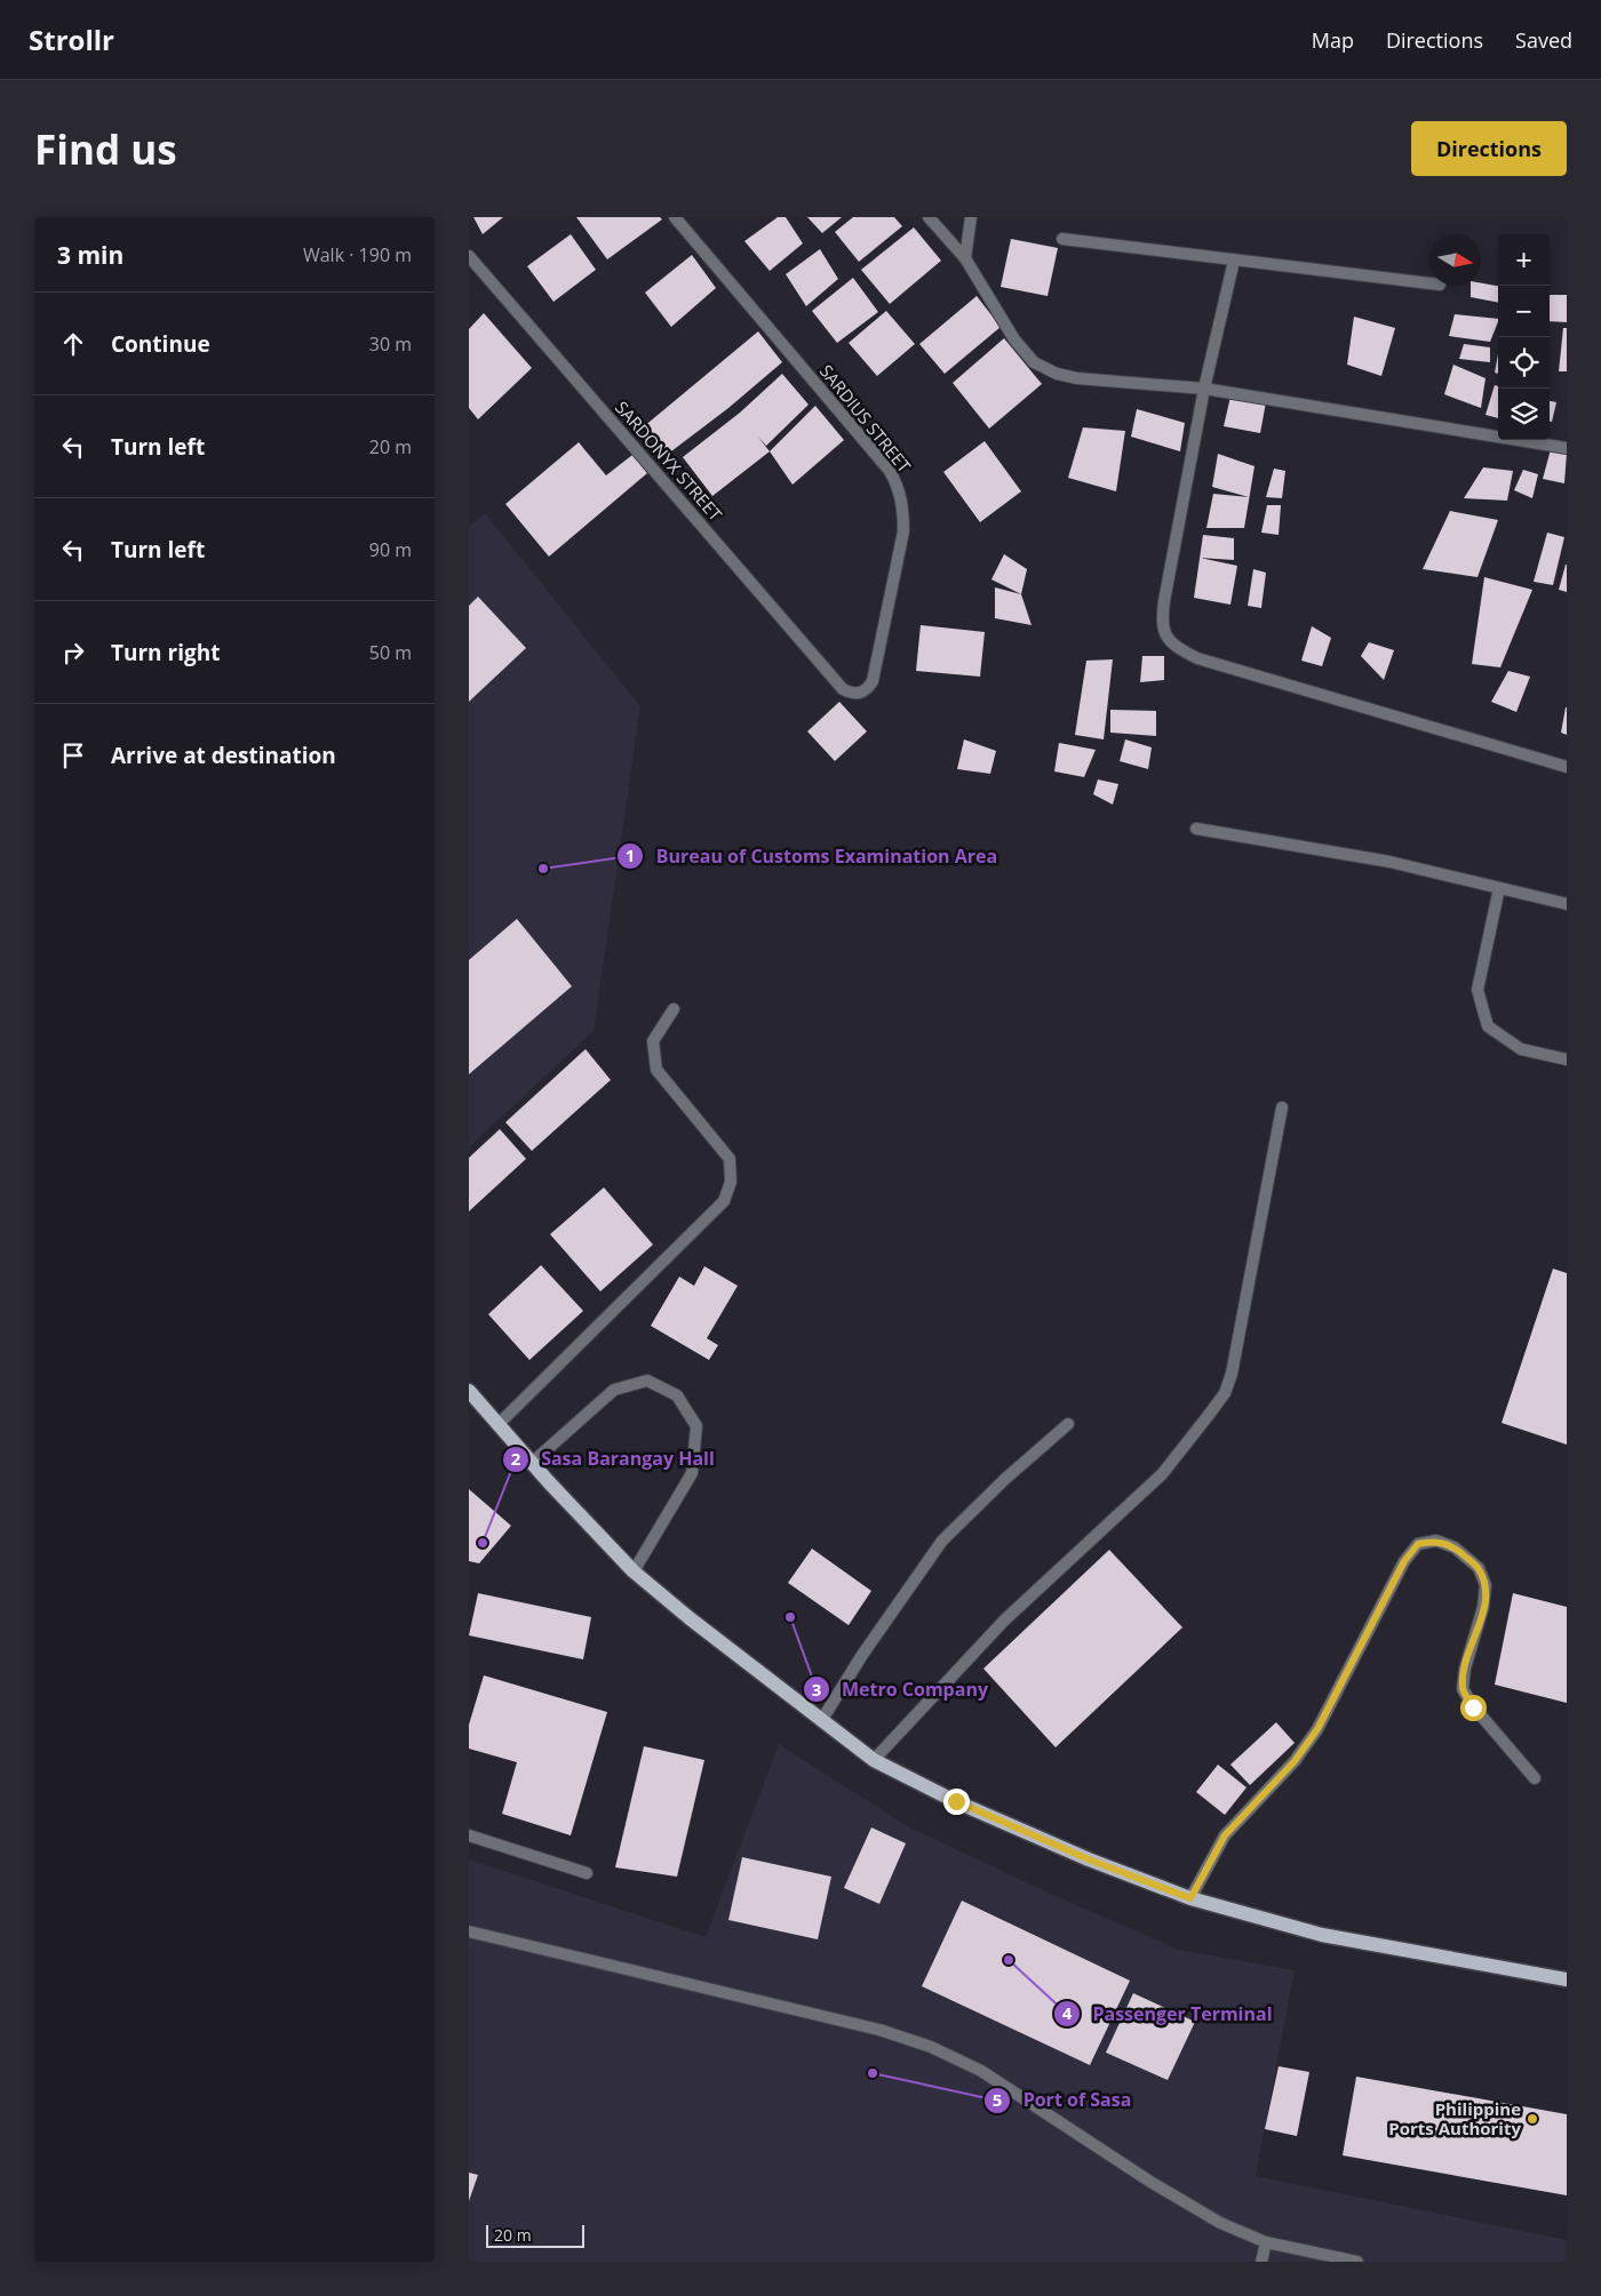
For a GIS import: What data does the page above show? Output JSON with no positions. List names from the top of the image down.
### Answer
{
  "streets": {
    "street": ["SARDIUS STREET", "SARDONYX STREET"]
  },
  "crossings": [
    ["SARDIUS STREET", "SARDONYX STREET"]
  ],
  "places": [
    "Bureau of Customs Examination Area",
    "Sasa Barangay Hall",
    "Metro Company",
    "Passenger Terminal",
    "Port of Sasa",
    "Philippine Ports Authority"
  ],
  "scale_bar": "20 m",
  "north": "right",
  "page": {
    "header": "Strollr",
    "nav": ["Map", "Directions", "Saved"],
    "buttons": "Directions",
    "title": "Find us",
    "heading": ["3 min", "Walk · 190 m"],
    "map_buttons": ["+", "−"],
    "list": [
      ["Continue", "30 m"],
      ["Turn left", "20 m"],
      ["Turn left", "90 m"],
      ["Turn right", "50 m"],
      "Arrive at destination"
    ],
    "scale": "20 m"
  }
}
